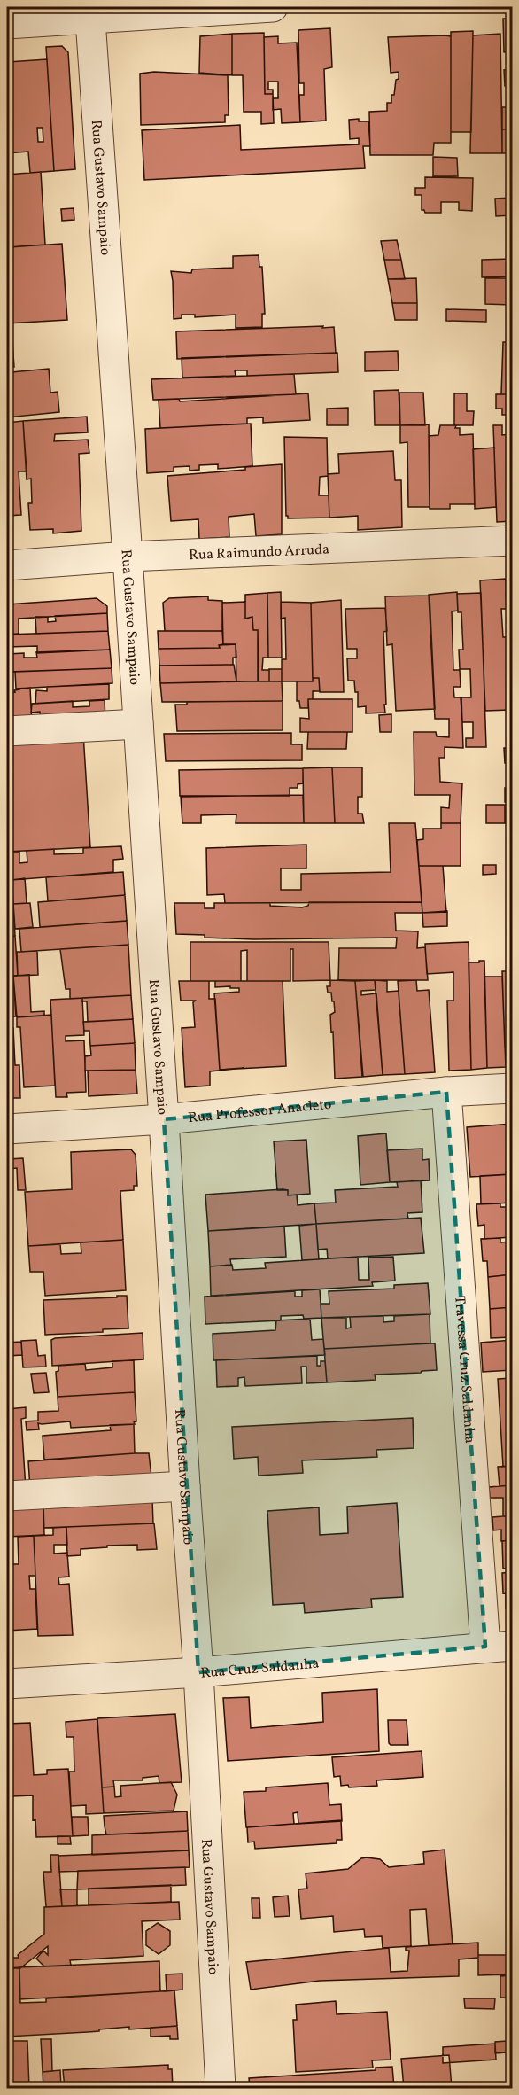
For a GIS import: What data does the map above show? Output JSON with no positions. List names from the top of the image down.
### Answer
{
  "streets": {
    "street": [
      "Rua Gustavo Sampaio",
      "Rua Raimundo Arruda",
      "Rua Professor Anacleto",
      "Travessa Cruz Saldanha",
      "Rua Cruz Saldanha"
    ]
  },
  "crossings": [
    ["Rua Gustavo Sampaio", "Rua Raimundo Arruda"],
    ["Rua Gustavo Sampaio", "Rua Professor Anacleto"],
    ["Rua Gustavo Sampaio", "Rua Cruz Saldanha"],
    ["Rua Professor Anacleto", "Travessa Cruz Saldanha"],
    ["Travessa Cruz Saldanha", "Rua Cruz Saldanha"]
  ]
}
